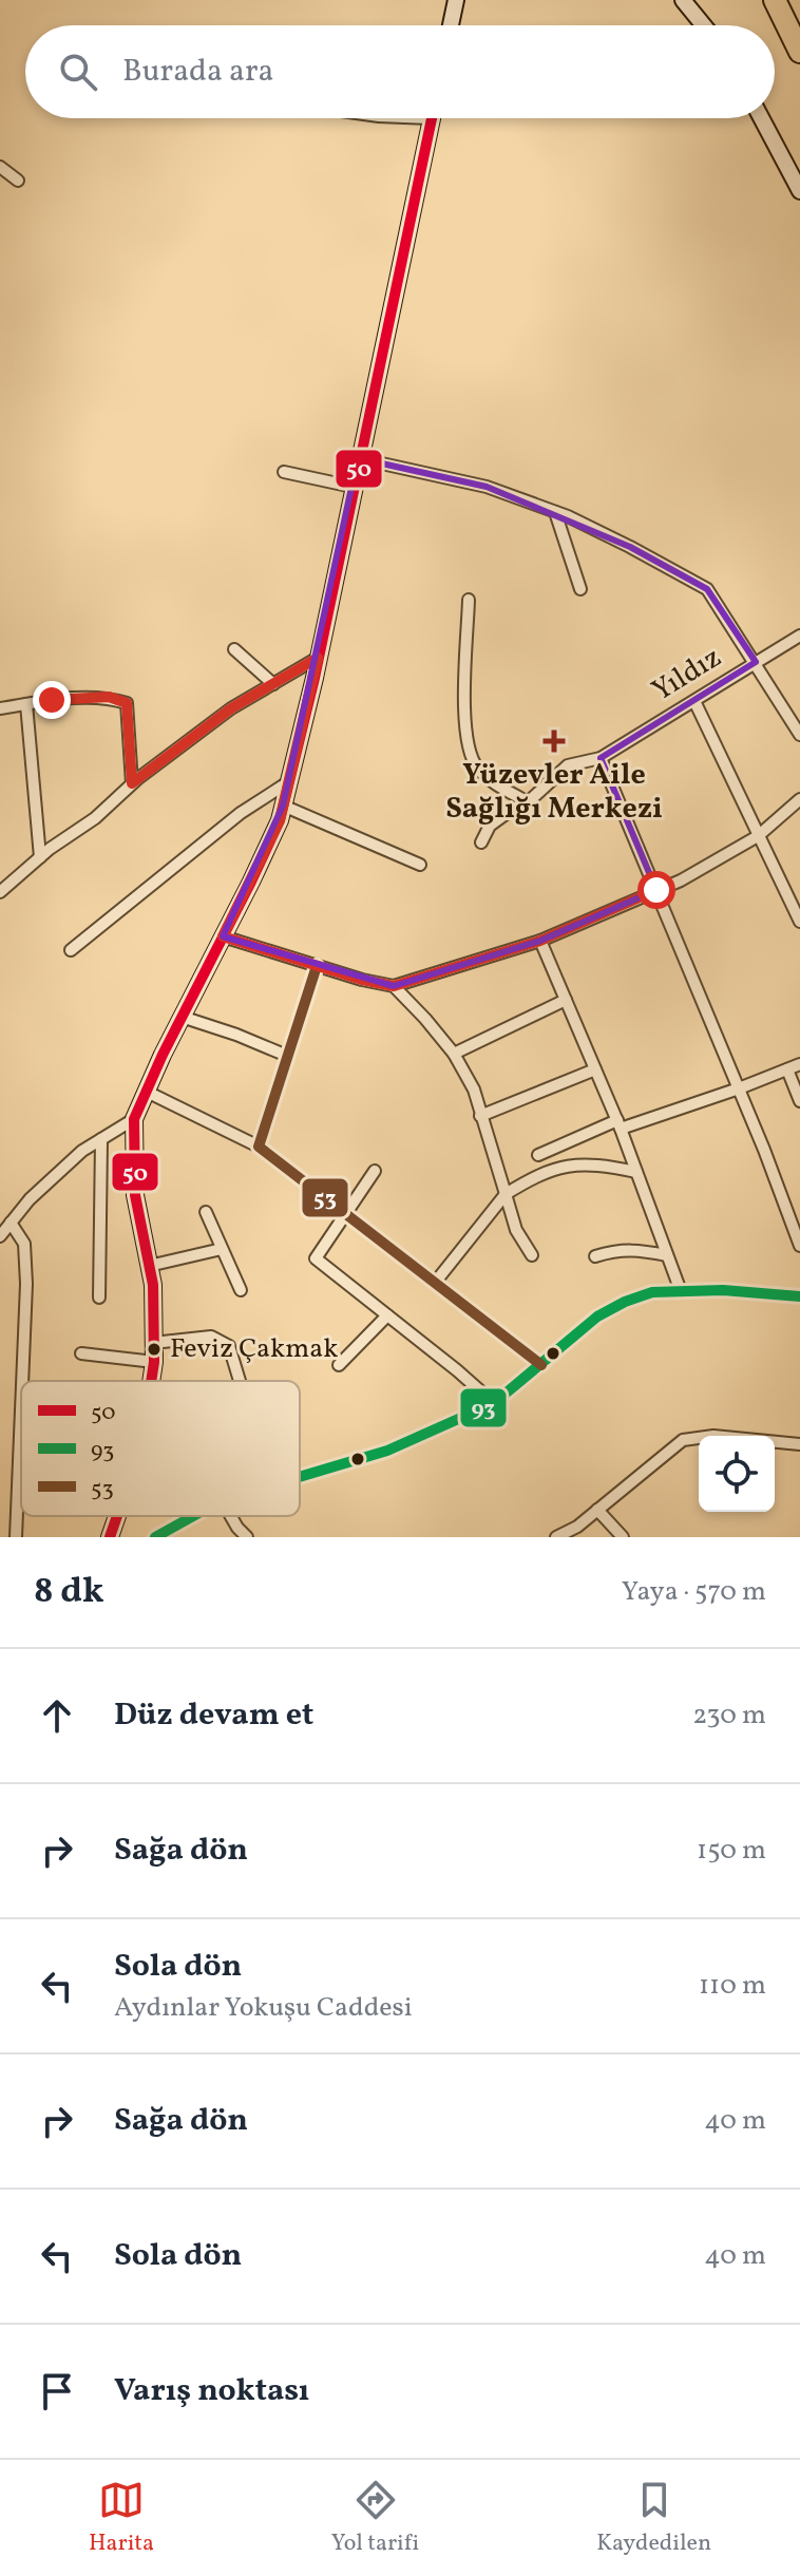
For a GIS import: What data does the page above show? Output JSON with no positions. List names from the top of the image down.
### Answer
{
  "streets": {
    "street": ["Yıldız"]
  },
  "places": {
    "health": ["Yüzevler Aile Sağlığı Merkezi"],
    "other": ["Feviz Çakmak"]
  },
  "lines": ["transit line 50", "transit line 53", "transit line 93"],
  "legend": ["50", "93", "53"],
  "page": {
    "search": "Burada ara",
    "heading": ["8 dk", "Yaya · 570 m"],
    "list": [
      ["Düz devam et", "230 m"],
      ["Sağa dön", "150 m"],
      ["Sola dön", "Aydınlar Yokuşu Caddesi", "110 m"],
      ["Sağa dön", "40 m"],
      ["Sola dön", "40 m"],
      "Varış noktası"
    ],
    "nav": ["Harita", "Yol tarifi", "Kaydedilen"]
  }
}
